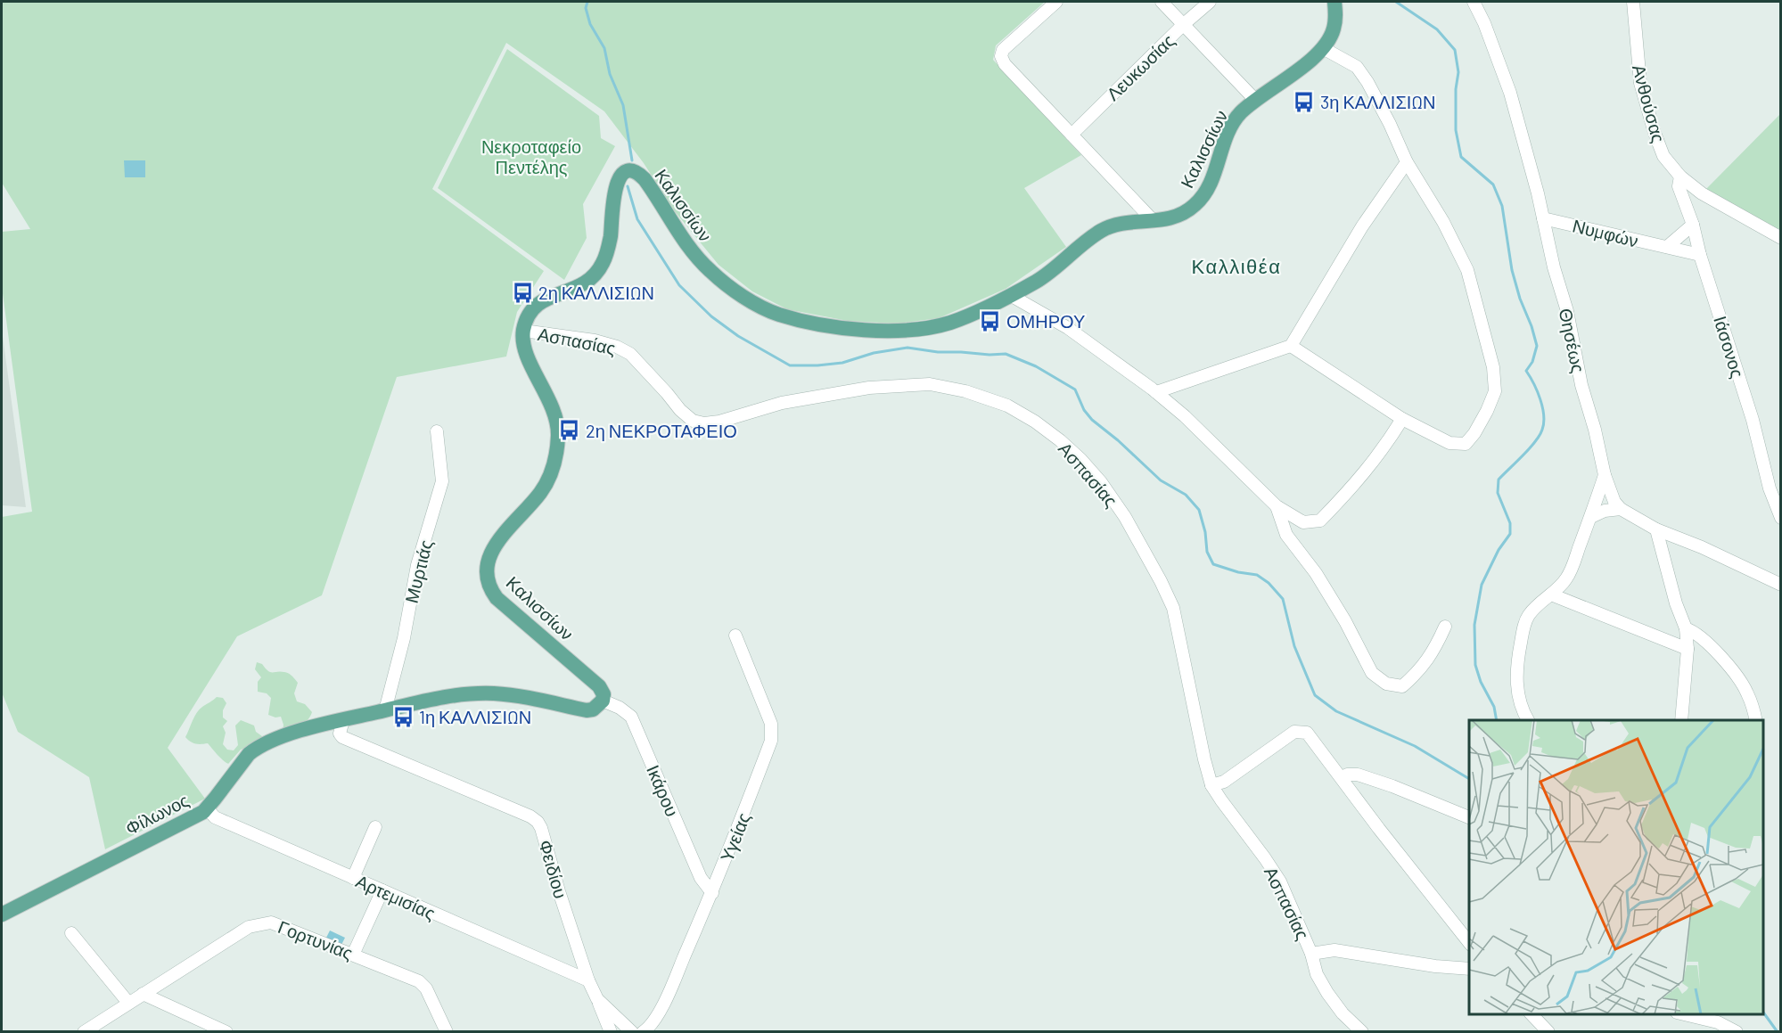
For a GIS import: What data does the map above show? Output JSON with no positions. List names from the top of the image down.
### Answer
{
  "streets": {
    "main road": ["Καλισσίων", "Φίλωνος"],
    "street": [
      "Λευκωσίας",
      "Ανθούσας",
      "Νυμφών",
      "Ασπασίας",
      "Θησέως",
      "Ιάσονος",
      "Μυρτιάς",
      "Ικάρου",
      "Υγείας",
      "Φειδίου",
      "Αρτεμισίας",
      "Γορτυνίας"
    ]
  },
  "crossings": [
    ["Ανθούσας", "Ιάσονος"],
    ["Καλισσίων", "Ασπασίας"],
    ["Καλισσίων", "Ικάρου"],
    ["Νυμφών", "Θησέως"],
    ["Νυμφών", "Ιάσονος"],
    ["Ικάρου", "Υγείας"],
    ["Φίλωνος", "Φειδίου"],
    ["Φίλωνος", "Αρτεμισίας"],
    ["Φειδίου", "Αρτεμισίας"]
  ],
  "districts": ["Καλλιθέα"],
  "parks": ["Νεκροταφείο Πεντέλης"],
  "places": {
    "bus stop": [
      "3η ΚΑΛΛΙΣΙΩΝ",
      "2η ΚΑΛΛΙΣΙΩΝ",
      "ΟΜΗΡΟΥ",
      "2η ΝΕΚΡΟΤΑΦΕΙΟ",
      "1η ΚΑΛΛΙΣΙΩΝ"
    ]
  }
}
